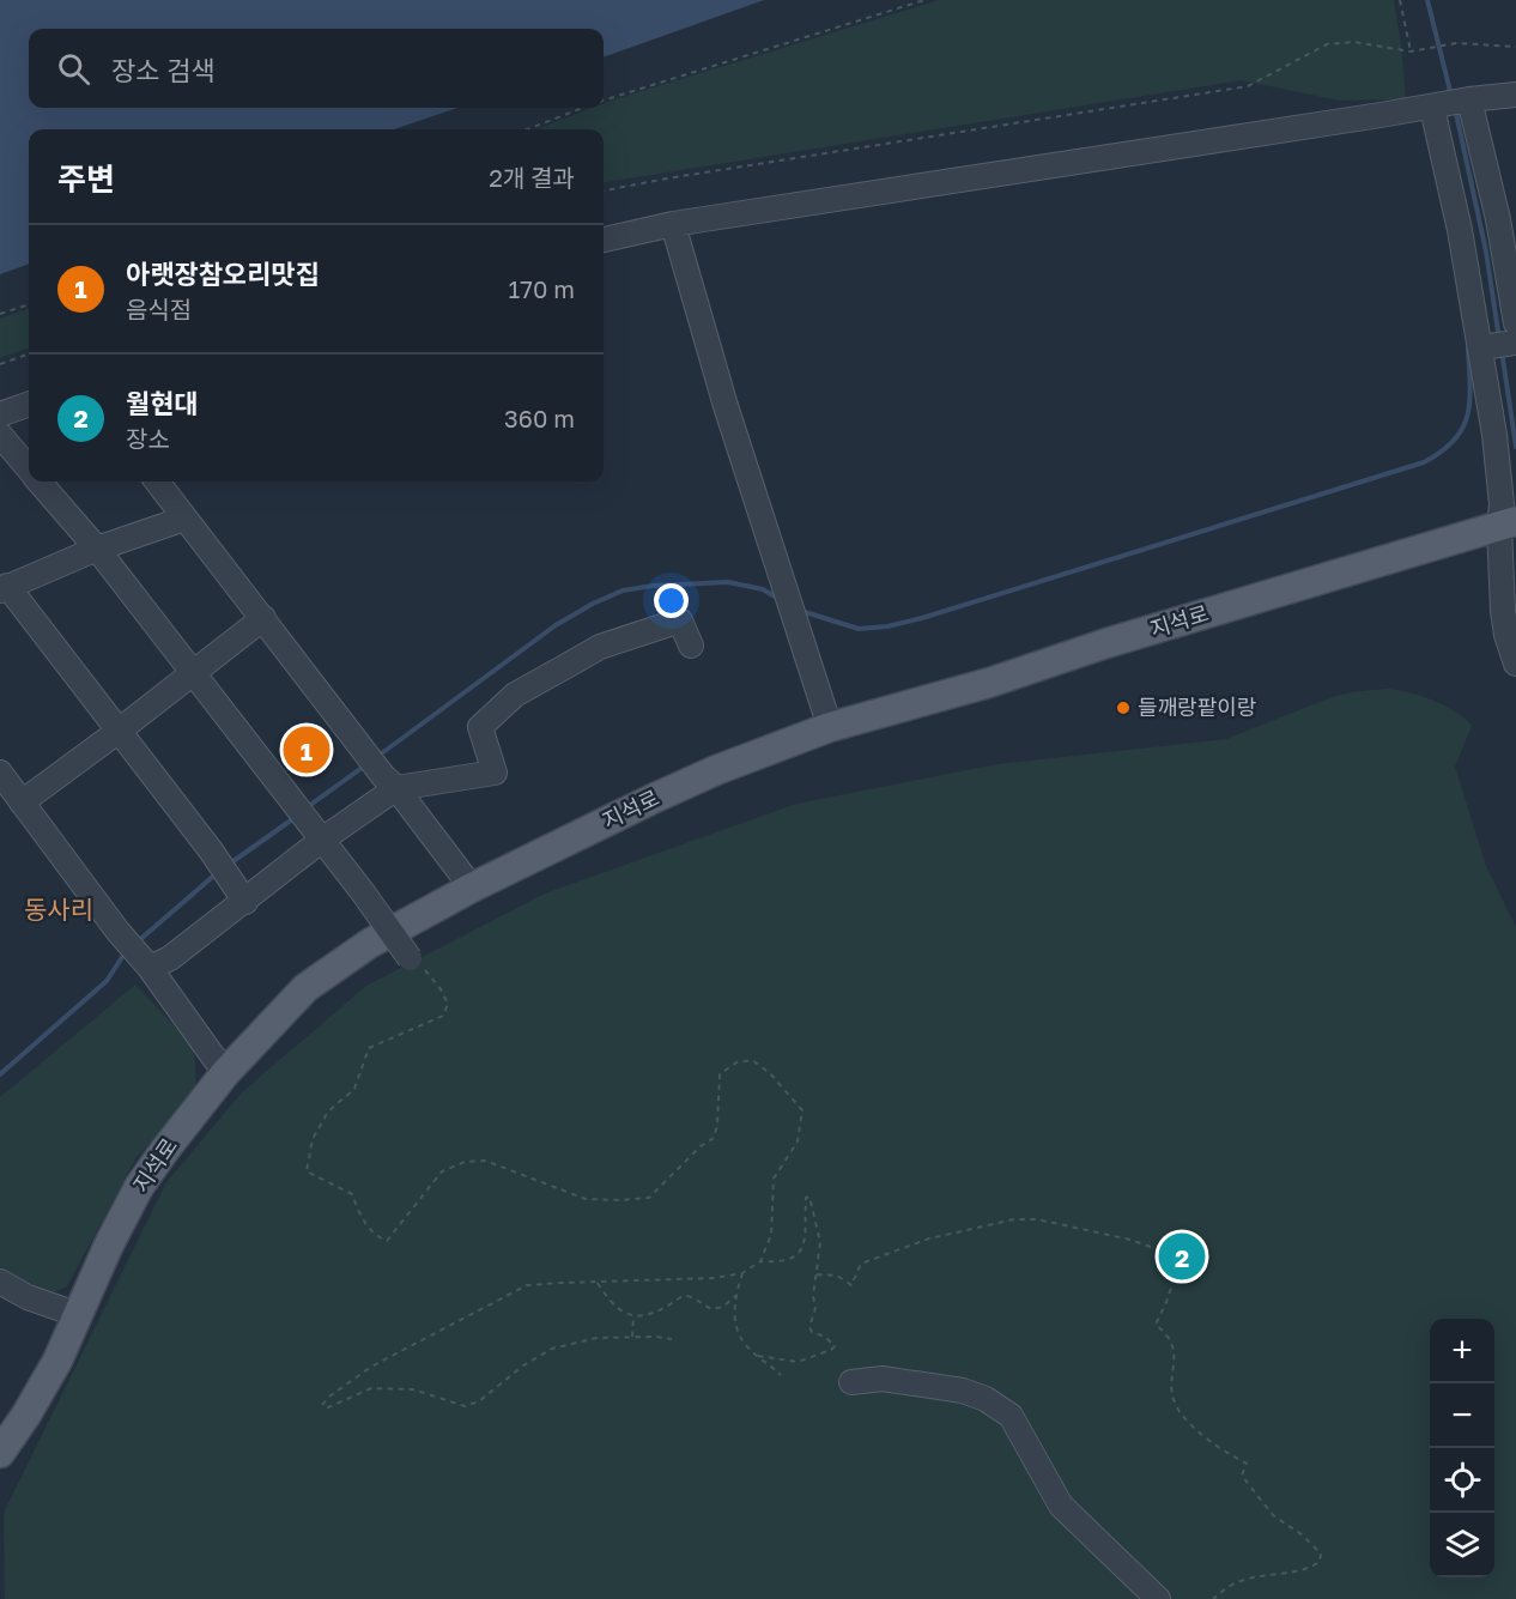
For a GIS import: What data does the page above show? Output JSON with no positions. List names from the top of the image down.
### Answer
{
  "streets": {
    "main road": ["지석로"]
  },
  "districts": ["동사리"],
  "places": ["들깨랑팥이랑"],
  "page": {
    "search": "장소 검색",
    "heading": ["주변", "2개 결과"],
    "list": [
      {
        "mark": "1",
        "name": "아랫장참오리맛집",
        "note": "음식점",
        "value": "170 m"
      },
      {
        "mark": "2",
        "name": "월현대",
        "note": "장소",
        "value": "360 m"
      }
    ],
    "pins": ["1", "2"],
    "map_buttons": ["+", "−"]
  }
}
